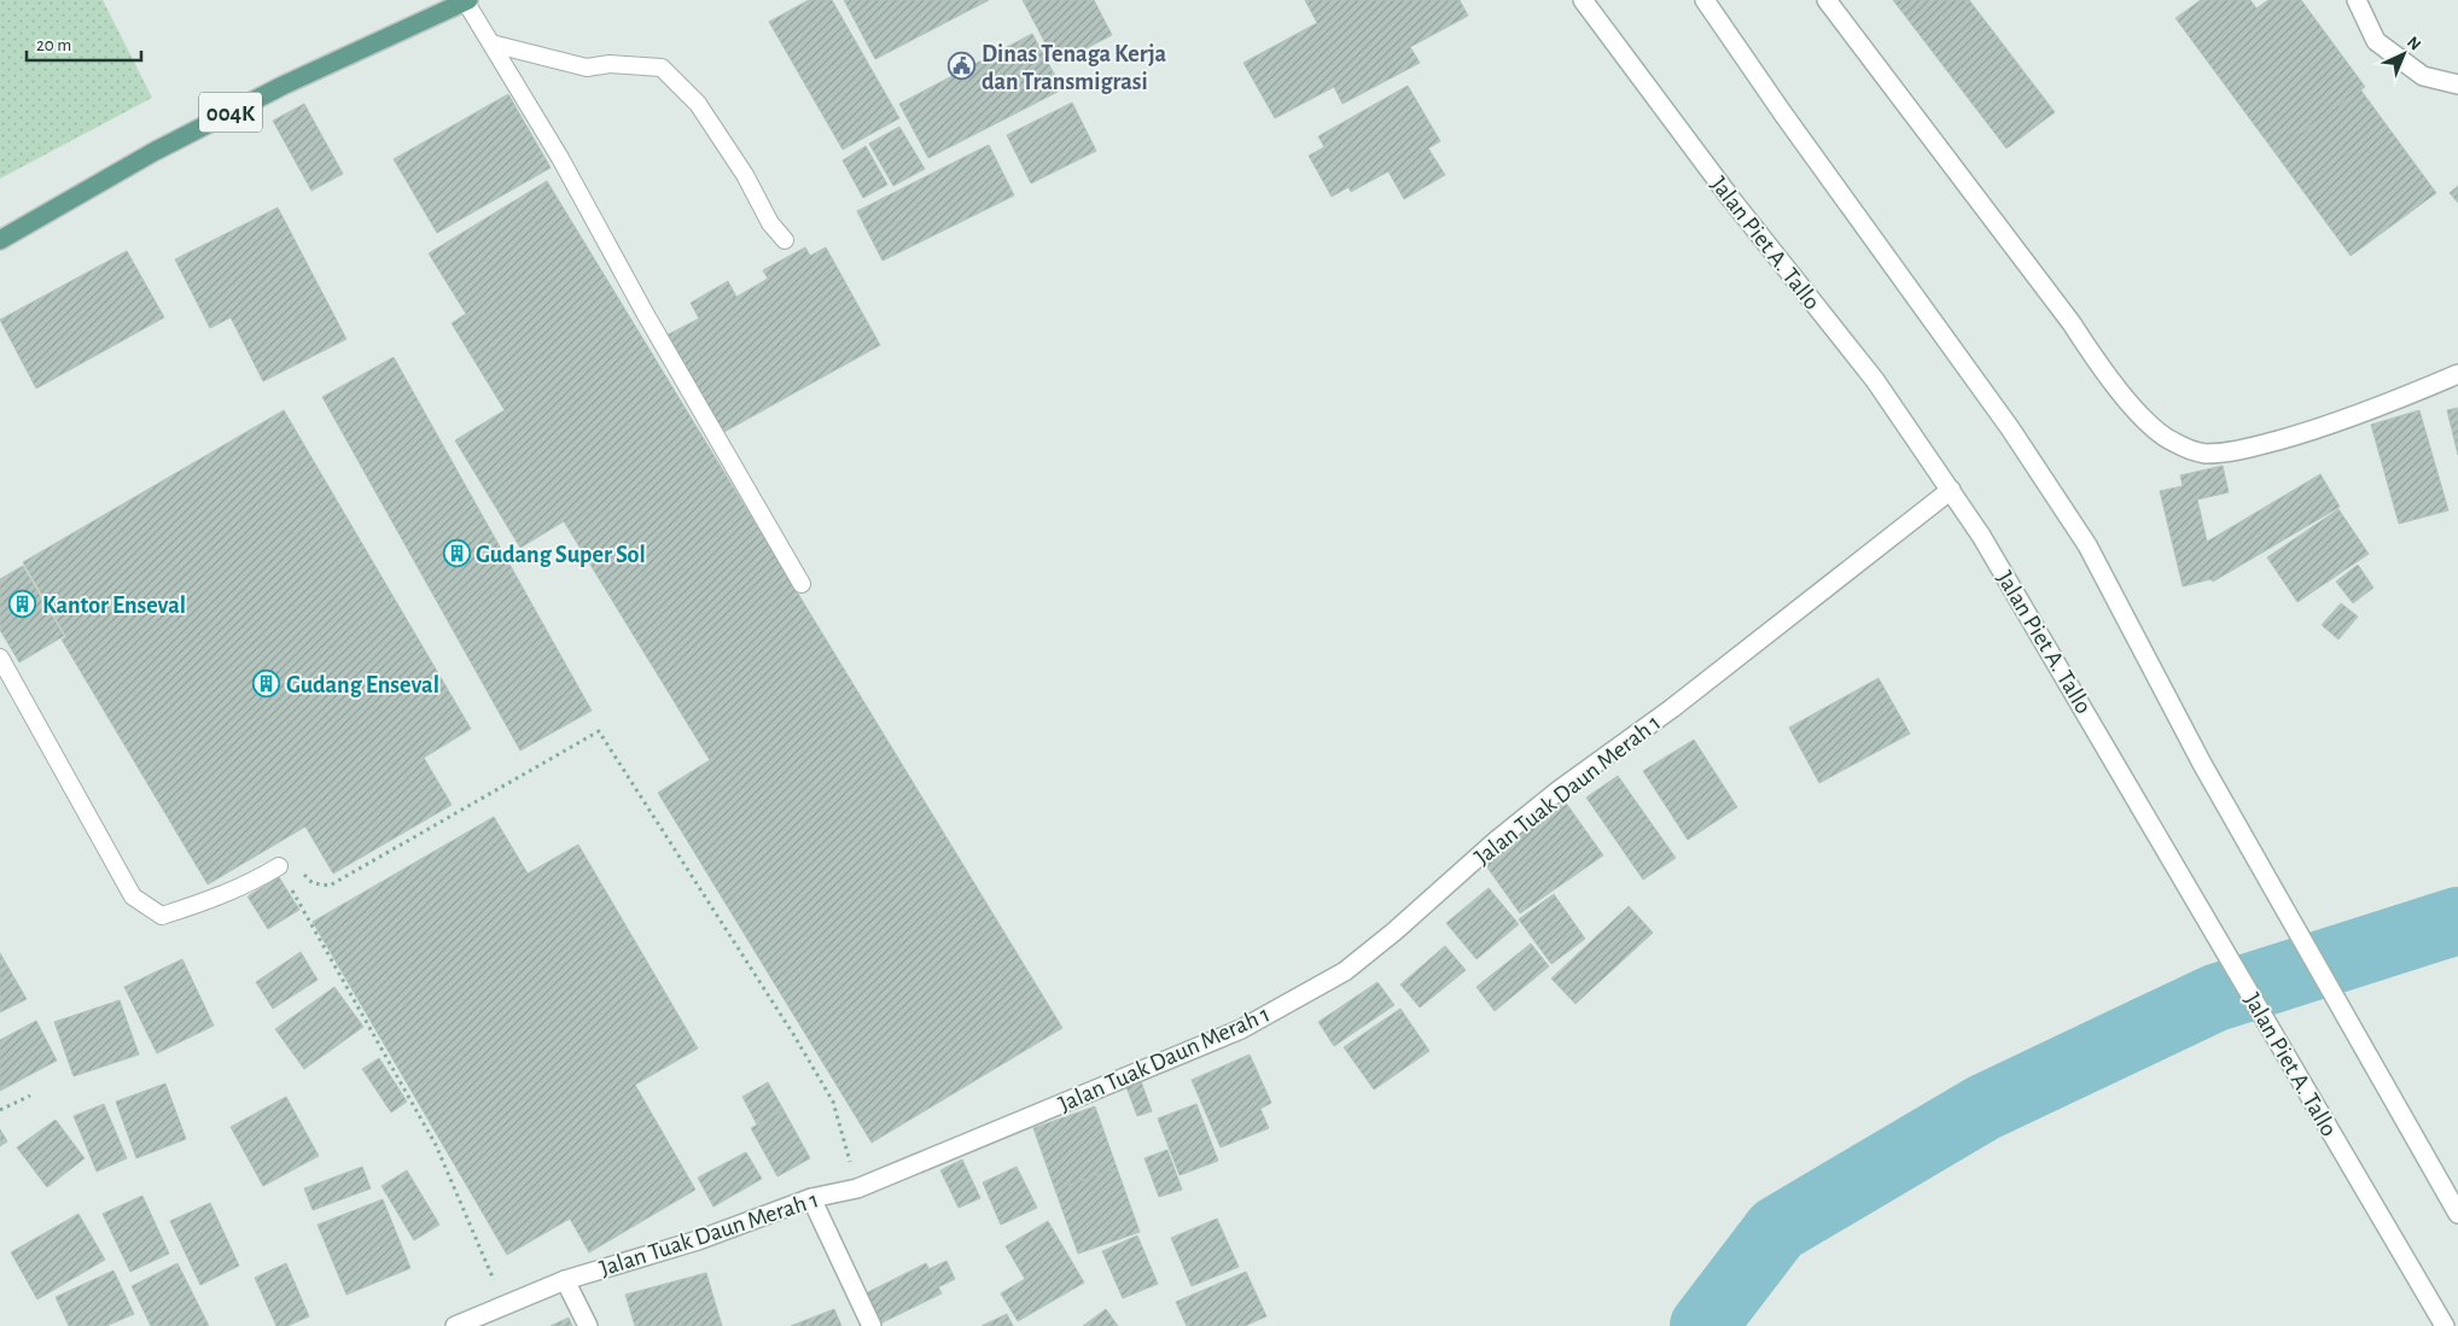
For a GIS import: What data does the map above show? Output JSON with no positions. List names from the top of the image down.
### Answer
{
  "streets": {
    "main road": ["004K", "Jalan Piet A. Tallo", "Jalan Tuak Daun Merah 1"]
  },
  "crossings": [
    ["Jalan Piet A. Tallo", "Jalan Tuak Daun Merah 1"]
  ],
  "places": {
    "public building": ["Dinas Tenaga Kerja dan Transmigrasi"],
    "building": ["Gudang Super Sol", "Kantor Enseval", "Gudang Enseval"]
  },
  "scale_bar": "20 m",
  "north": "top right"
}
